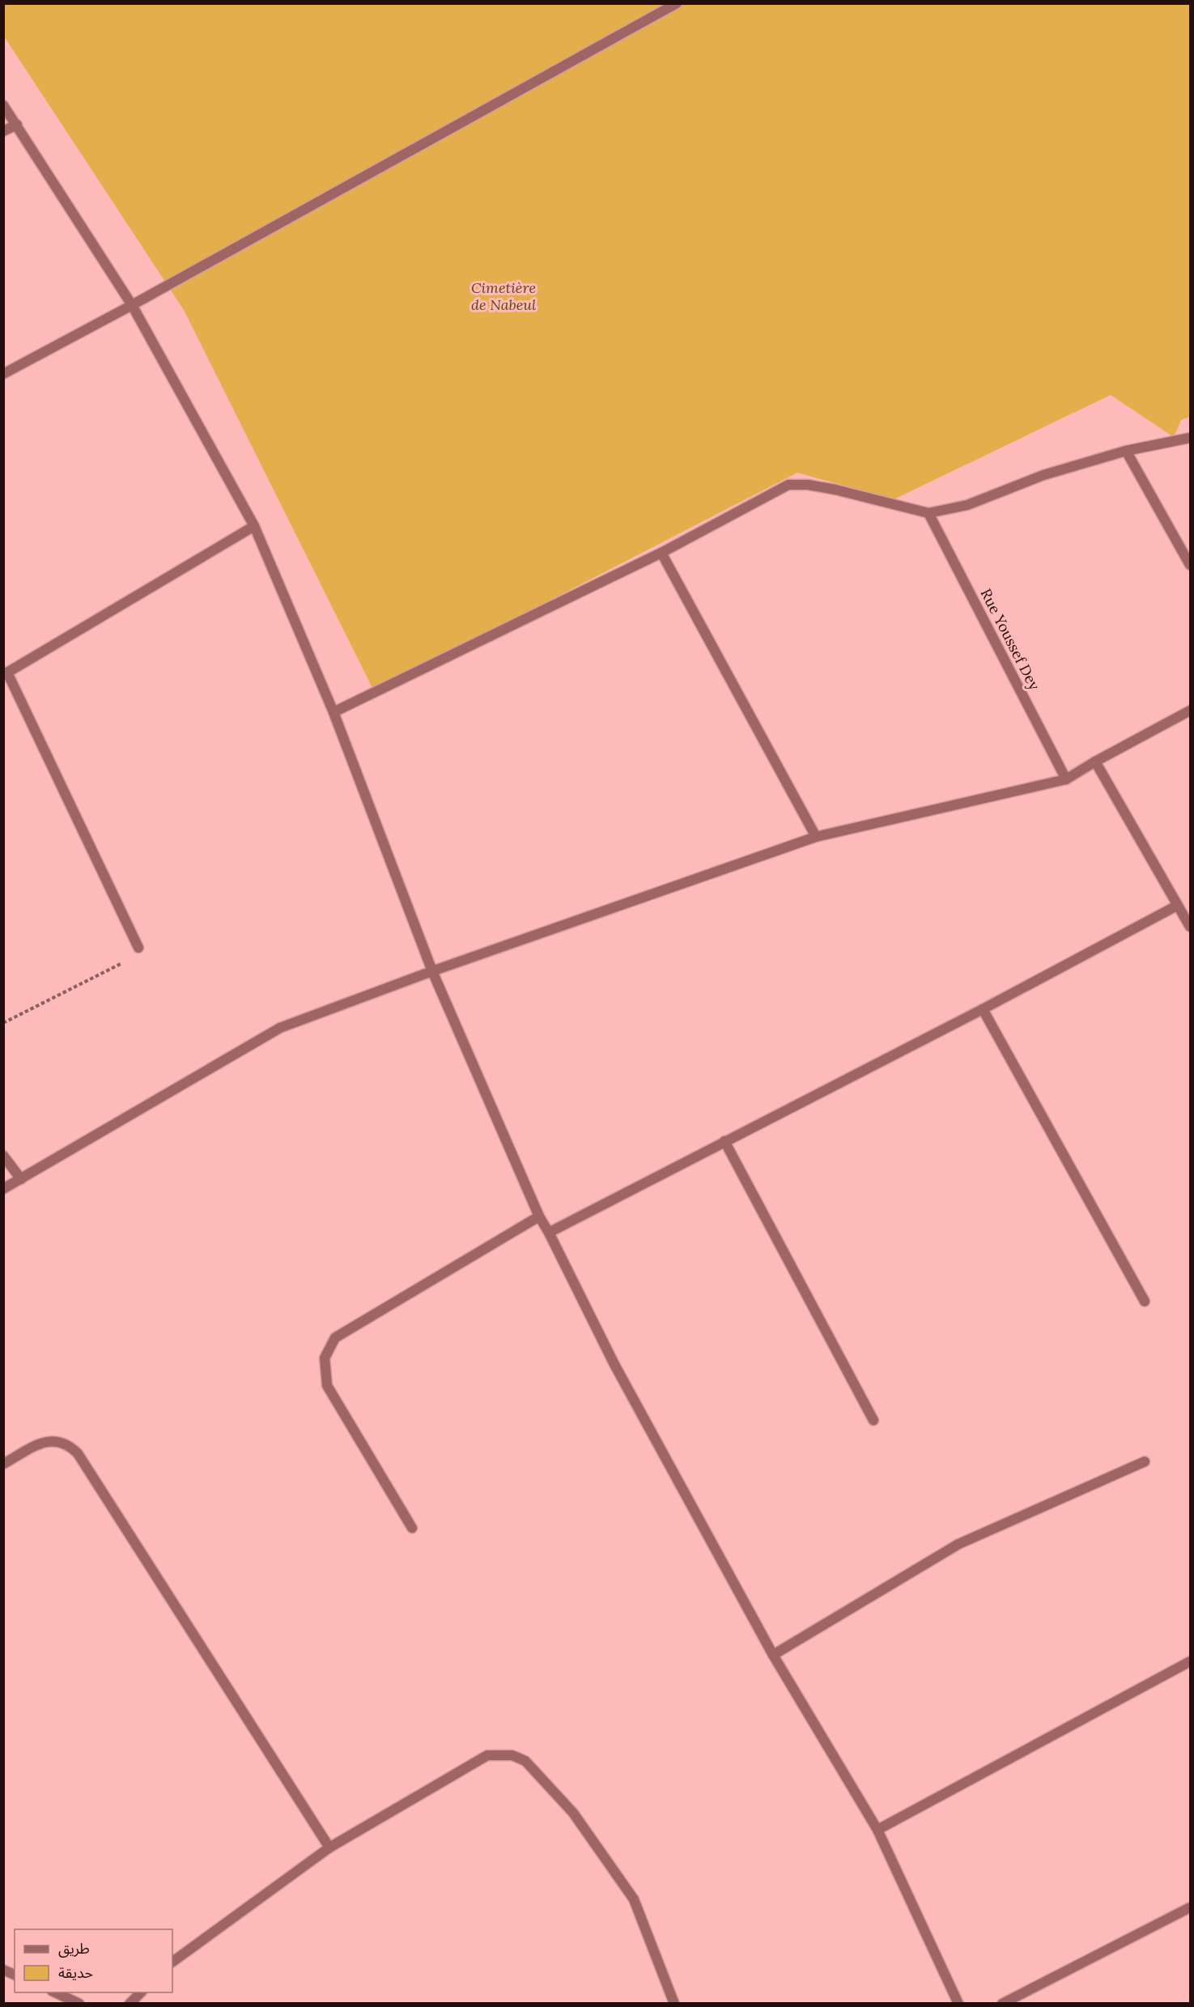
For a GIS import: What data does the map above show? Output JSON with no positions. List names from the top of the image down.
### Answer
{
  "streets": {
    "street": ["Rue Youssef Dey"]
  },
  "parks": ["Cimetière de Nabeul"],
  "legend": ["طريق", "حديقة"]
}
